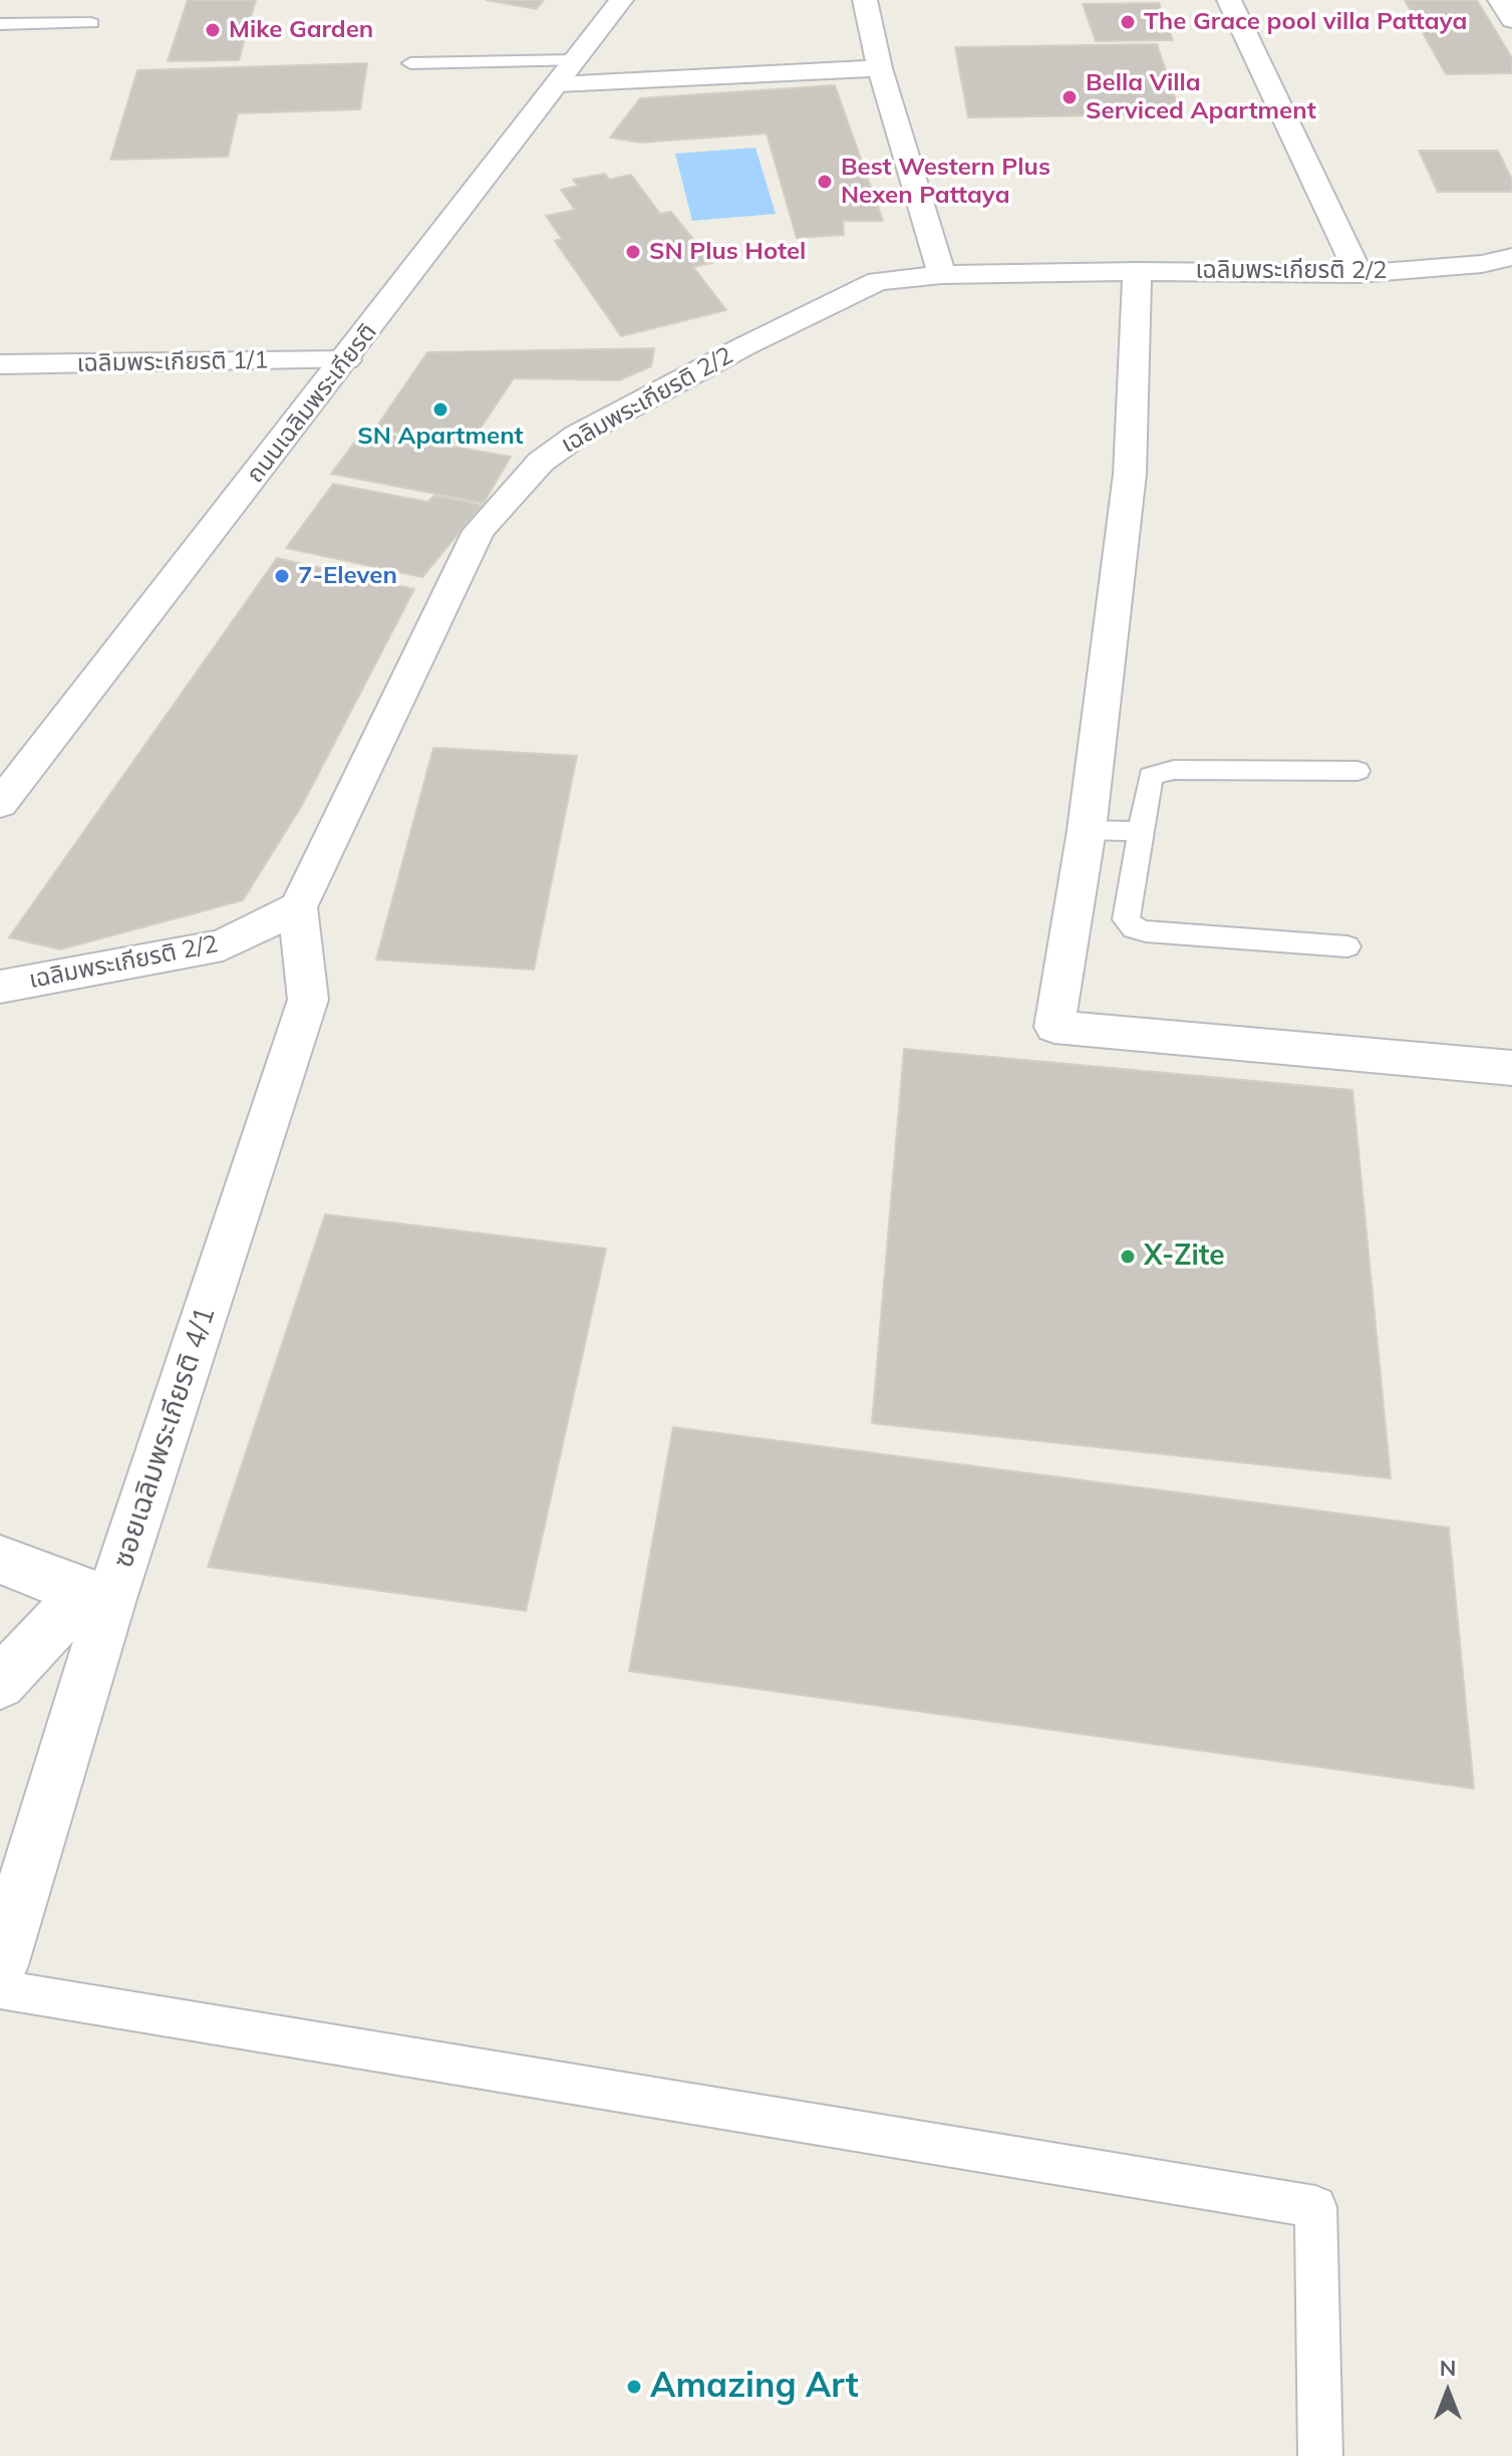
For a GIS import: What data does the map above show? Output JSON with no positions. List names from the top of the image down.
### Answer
{
  "streets": {
    "street": [
      "เฉลิมพระเกียรติ 2/2",
      "เฉลิมพระเกียรติ 1/1",
      "ถนนเฉลิมพระเกียรติ",
      "ซอยเฉลิมพระเกียรติ 4/1"
    ]
  },
  "crossings": [
    ["เฉลิมพระเกียรติ 2/2", "ซอยเฉลิมพระเกียรติ 4/1"],
    ["เฉลิมพระเกียรติ 1/1", "ถนนเฉลิมพระเกียรติ"]
  ],
  "places": [
    "The Grace pool villa Pattaya",
    "Mike Garden",
    "Bella Villa Serviced Apartment",
    "Best Western Plus Nexen Pattaya",
    "SN Plus Hotel",
    "SN Apartment",
    "7-Eleven",
    "X-Zite",
    "Amazing Art"
  ],
  "north": "top"
}
